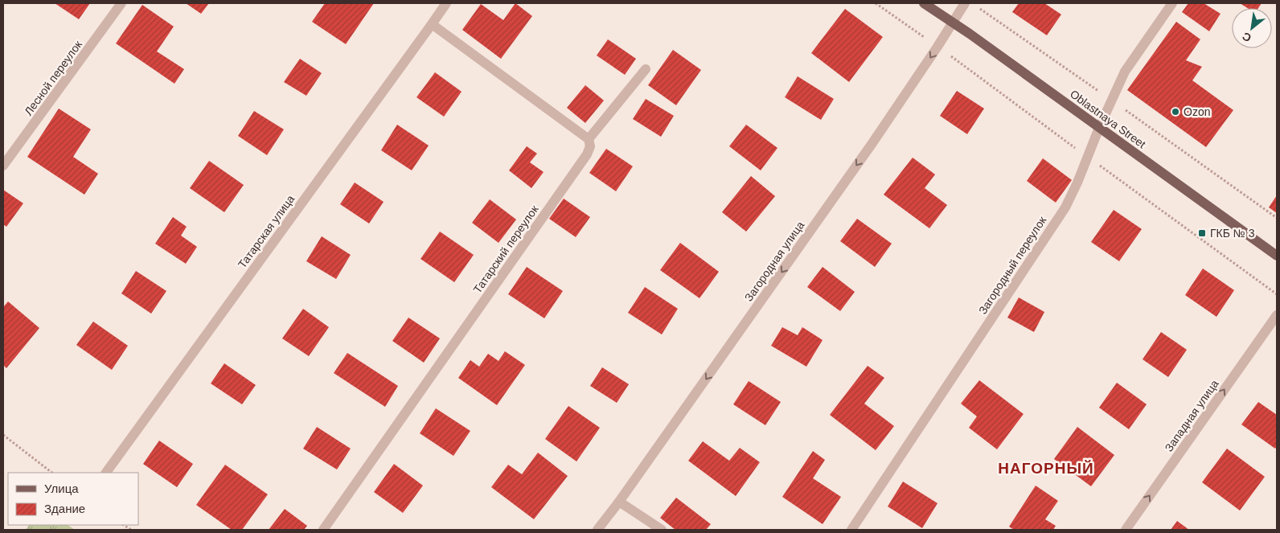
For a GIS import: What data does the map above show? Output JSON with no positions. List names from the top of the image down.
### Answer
{
  "streets": {
    "main road": ["Oblastnaya Street"],
    "street": [
      "Лесной переулок",
      "Татарская улица",
      "Татарский переулок",
      "Загородная улица",
      "Загородный переулок",
      "Западная улица"
    ]
  },
  "crossings": [
    ["Oblastnaya Street", "Загородная улица"],
    ["Oblastnaya Street", "Загородный переулок"]
  ],
  "one_way": ["Загородная улица", "Западная улица"],
  "districts": ["НАГОРНЫЙ"],
  "places": {
    "other": ["Ozon"],
    "transit": ["ГКБ № 3"]
  },
  "legend": ["Улица", "Здание"],
  "north": "bottom left"
}
